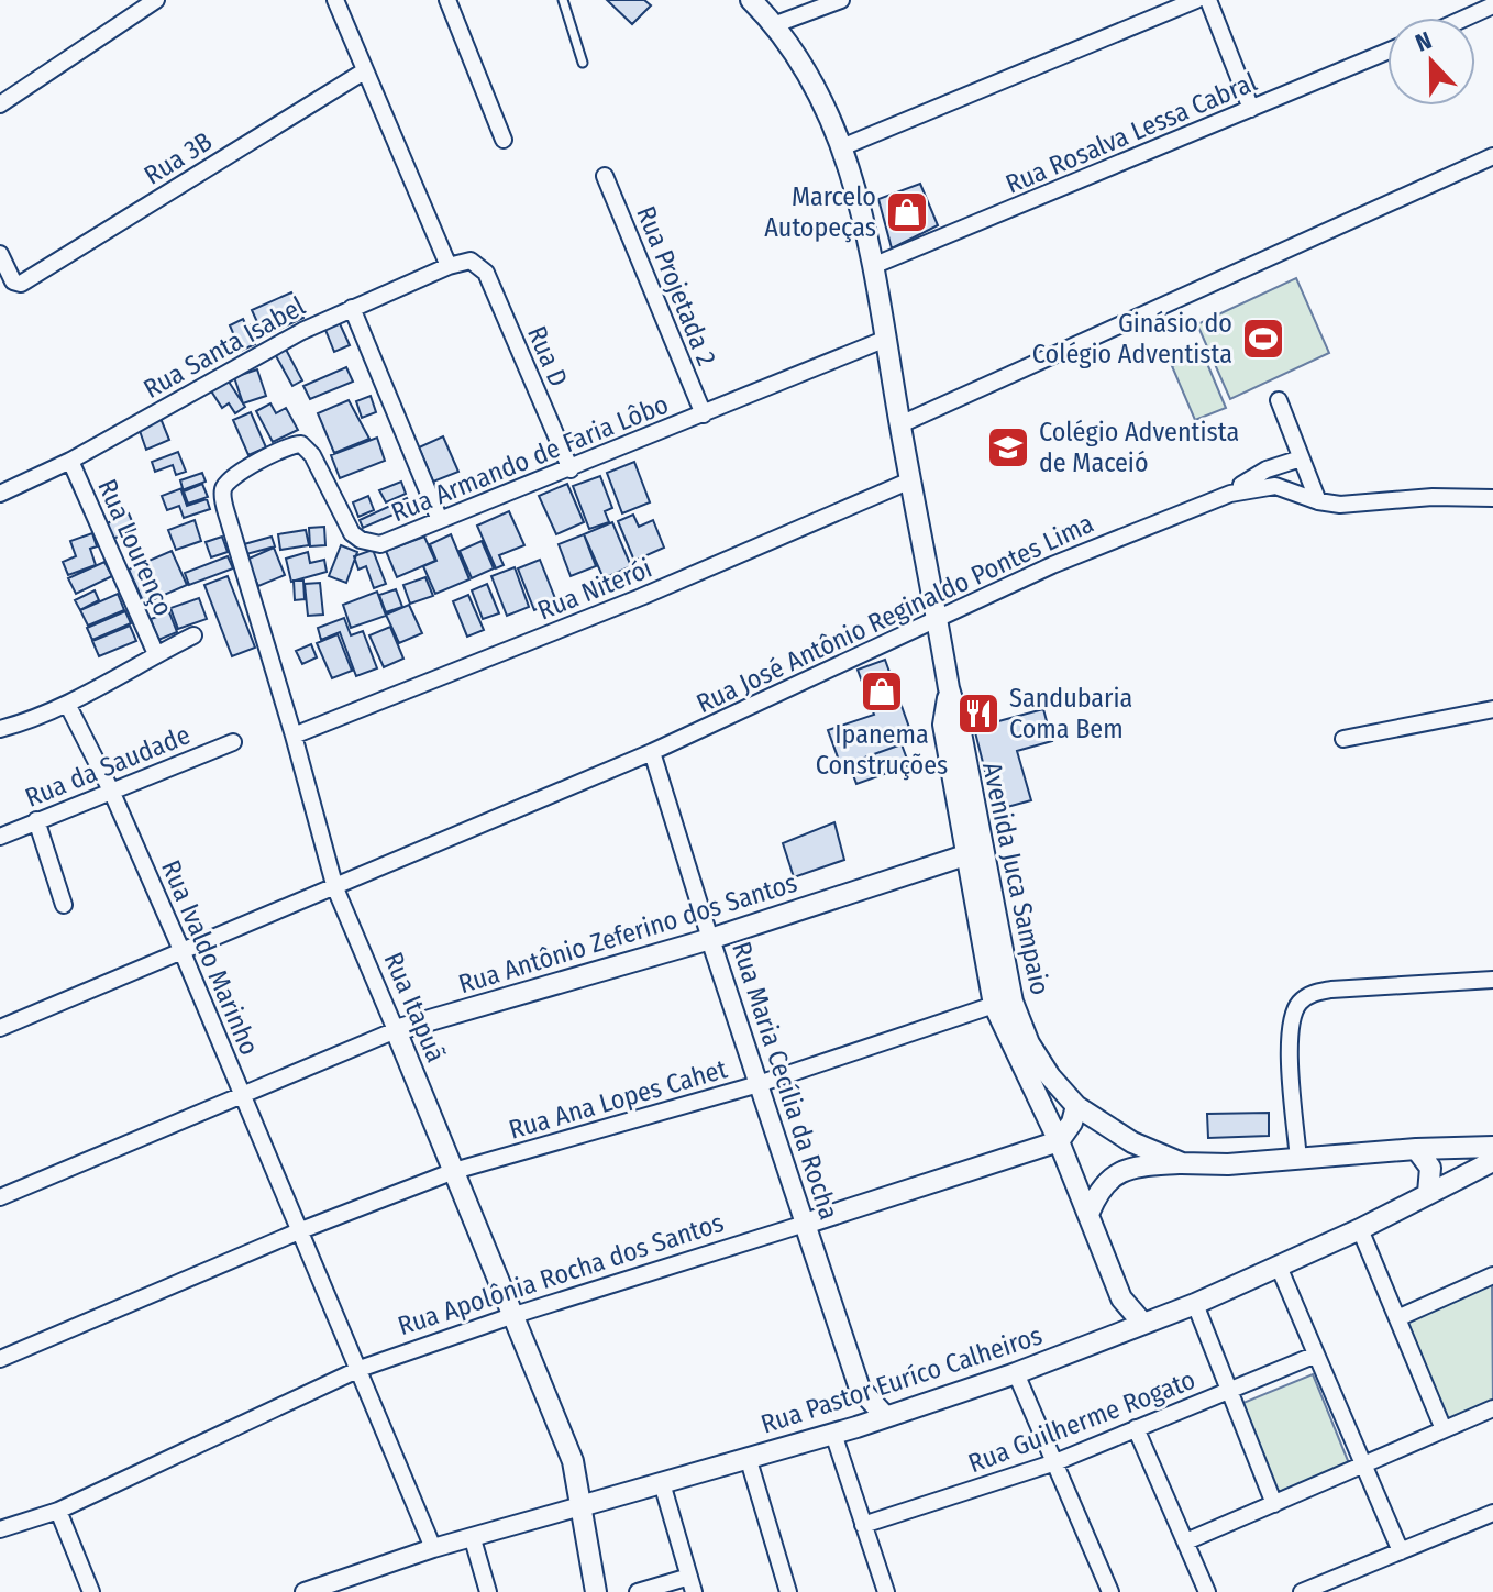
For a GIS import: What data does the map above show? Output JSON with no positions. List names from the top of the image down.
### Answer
{
  "streets": {
    "main road": [
      "Avenida Juca Sampaio",
      "Rua Antônio Zeferino dos Santos",
      "Rua Itapuã",
      "Rua Maria Cecília da Rocha",
      "Rua Apolônia Rocha dos Santos",
      "Rua Pastor Euríco Calheiros"
    ],
    "street": [
      "Rua Rosalva Lessa Cabral",
      "Rua 3B",
      "Rua Projetada 2",
      "Rua Santa Isabel",
      "Rua D",
      "Rua Armando de Faria Lôbo",
      "Rua Lourenço",
      "Rua Niterói",
      "Rua José Antônio Reginaldo Pontes Lima",
      "Rua da Saudade",
      "Rua Ivaldo Marinho",
      "Rua Ana Lopes Cahet",
      "Rua Guilherme Rogato"
    ]
  },
  "crossings": [
    ["Rua Rosalva Lessa Cabral", "Avenida Juca Sampaio"],
    ["Rua Projetada 2", "Rua Armando de Faria Lôbo"],
    ["Rua Santa Isabel", "Rua D"],
    ["Rua Santa Isabel", "Rua Lourenço"],
    ["Rua D", "Rua Armando de Faria Lôbo"],
    ["Rua Armando de Faria Lôbo", "Avenida Juca Sampaio"],
    ["Rua Armando de Faria Lôbo", "Rua Itapuã"],
    ["Rua Niterói", "Avenida Juca Sampaio"],
    ["Rua Niterói", "Rua Itapuã"],
    ["Rua José Antônio Reginaldo Pontes Lima", "Avenida Juca Sampaio"],
    ["Rua José Antônio Reginaldo Pontes Lima", "Rua Ivaldo Marinho"],
    ["Rua José Antônio Reginaldo Pontes Lima", "Rua Itapuã"],
    ["Rua José Antônio Reginaldo Pontes Lima", "Rua Maria Cecília da Rocha"],
    ["Rua da Saudade", "Rua Ivaldo Marinho"],
    ["Avenida Juca Sampaio", "Rua Antônio Zeferino dos Santos"],
    ["Avenida Juca Sampaio", "Rua Ana Lopes Cahet"],
    ["Avenida Juca Sampaio", "Rua Apolônia Rocha dos Santos"],
    ["Avenida Juca Sampaio", "Rua Pastor Euríco Calheiros"],
    ["Rua Antônio Zeferino dos Santos", "Rua Ivaldo Marinho"],
    ["Rua Antônio Zeferino dos Santos", "Rua Itapuã"],
    ["Rua Antônio Zeferino dos Santos", "Rua Maria Cecília da Rocha"],
    ["Rua Ivaldo Marinho", "Rua Apolônia Rocha dos Santos"],
    ["Rua Ivaldo Marinho", "Rua Pastor Euríco Calheiros"],
    ["Rua Itapuã", "Rua Ana Lopes Cahet"],
    ["Rua Itapuã", "Rua Apolônia Rocha dos Santos"],
    ["Rua Itapuã", "Rua Pastor Euríco Calheiros"],
    ["Rua Maria Cecília da Rocha", "Rua Ana Lopes Cahet"],
    ["Rua Maria Cecília da Rocha", "Rua Apolônia Rocha dos Santos"],
    ["Rua Maria Cecília da Rocha", "Rua Pastor Euríco Calheiros"]
  ],
  "places": {
    "shop": ["Marcelo Autopeças", "Ipanema Construções"],
    "sports": ["Ginásio do Colégio Adventista"],
    "school or university": ["Colégio Adventista de Maceió"],
    "restaurant": ["Sandubaria Coma Bem"]
  },
  "north": "top"
}
